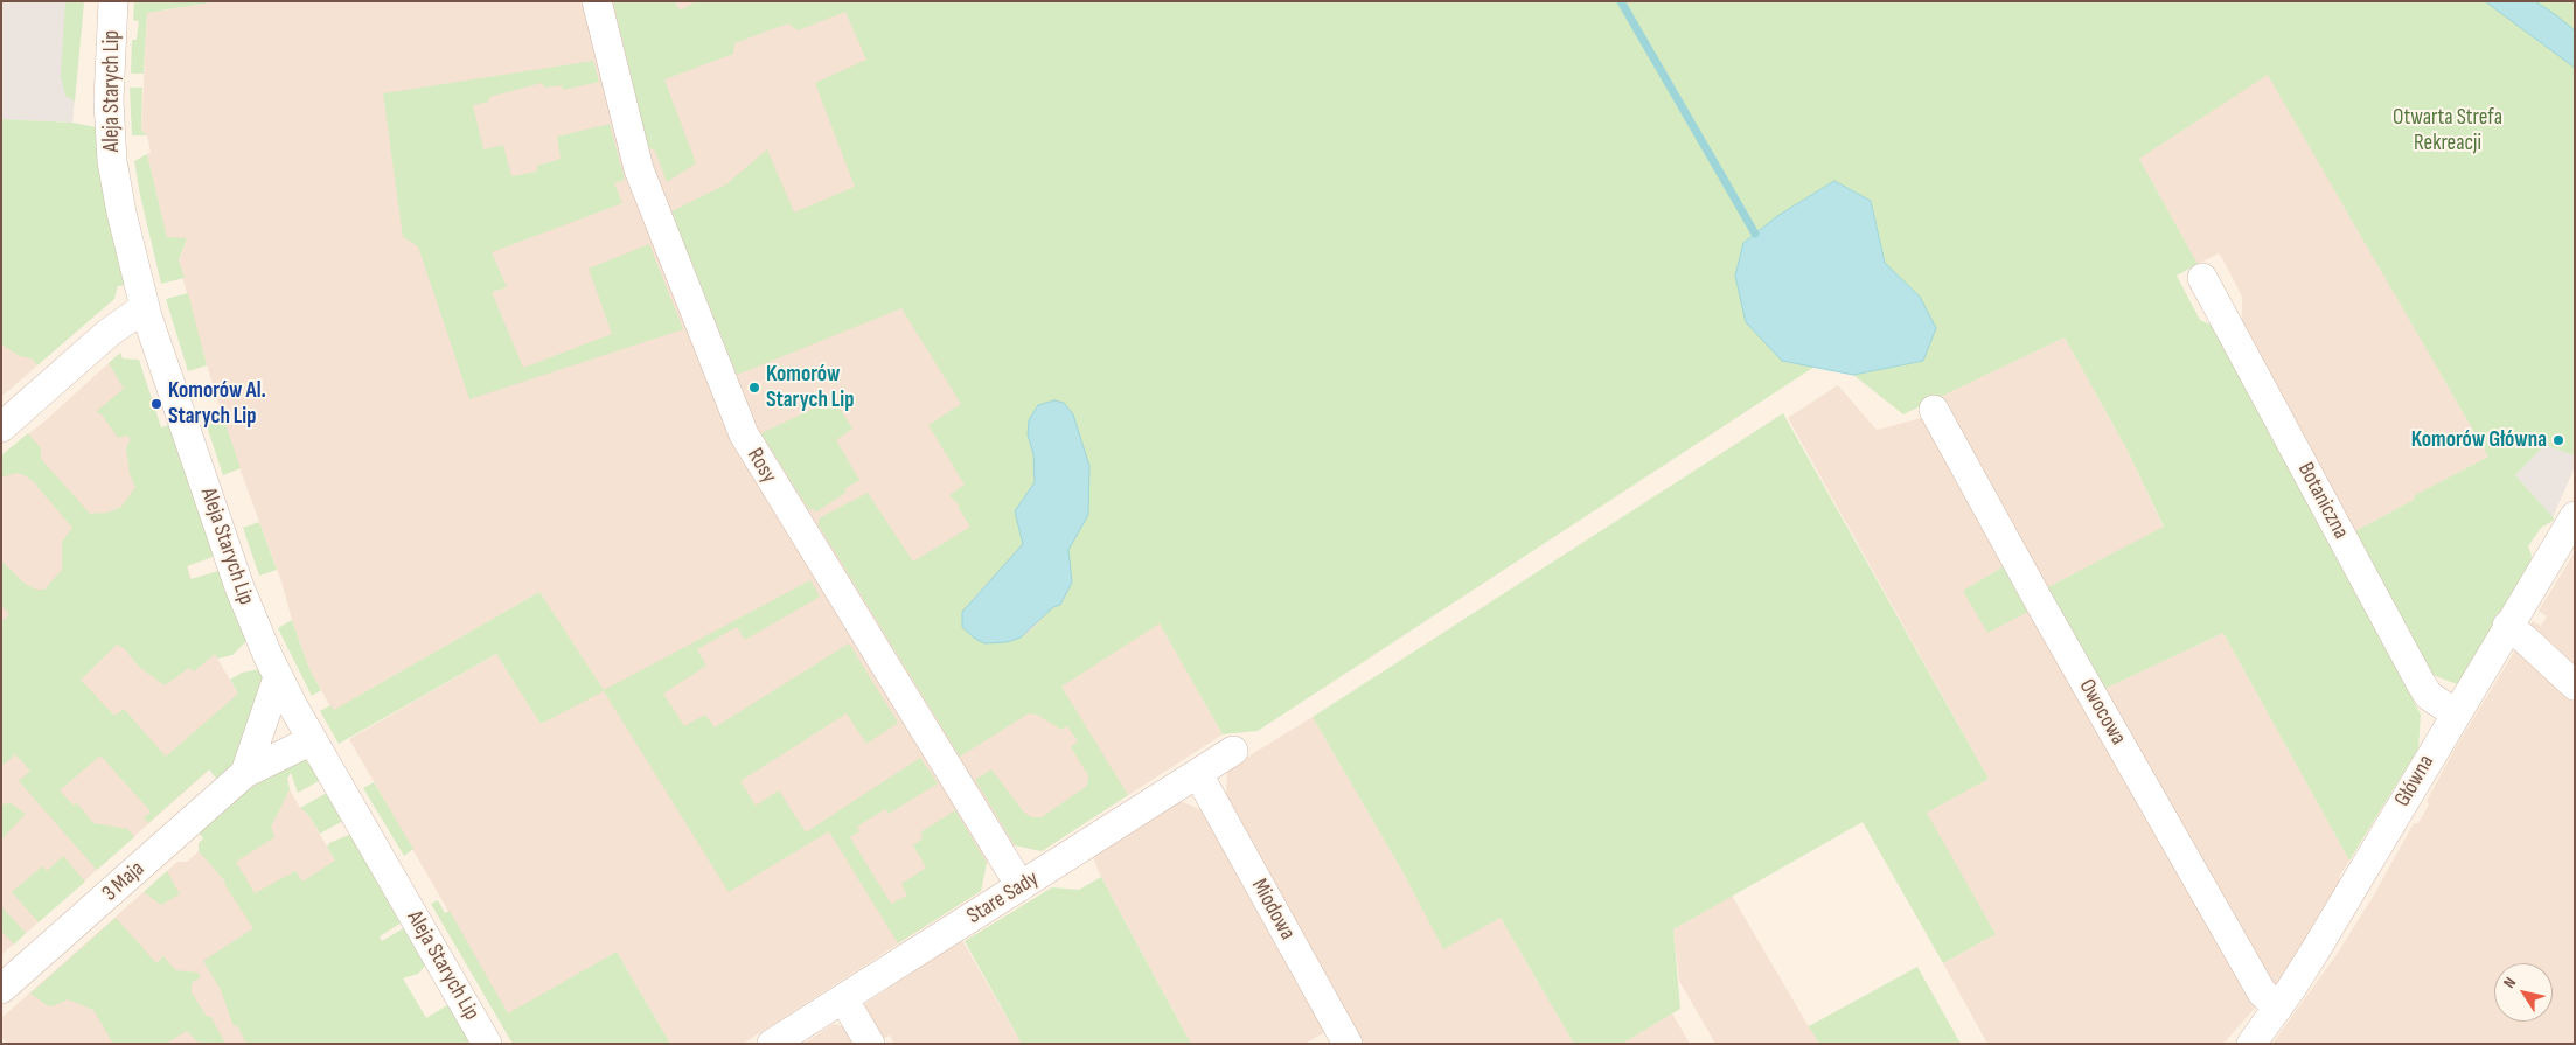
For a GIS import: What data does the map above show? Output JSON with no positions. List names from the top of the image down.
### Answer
{
  "streets": {
    "street": [
      "Aleja Starych Lip",
      "Rosy",
      "Botaniczna",
      "Owocowa",
      "Główna",
      "3 Maja",
      "Stare Sady",
      "Miodowa"
    ]
  },
  "crossings": [
    ["Aleja Starych Lip", "3 Maja"],
    ["Rosy", "Stare Sady"],
    ["Botaniczna", "Główna"],
    ["Owocowa", "Główna"],
    ["Stare Sady", "Miodowa"]
  ],
  "parks": ["Otwarta Strefa Rekreacji"],
  "places": ["Komorów Starych Lip", "Komorów Al. Starych Lip", "Komorów Główna"],
  "north": "top left"
}
